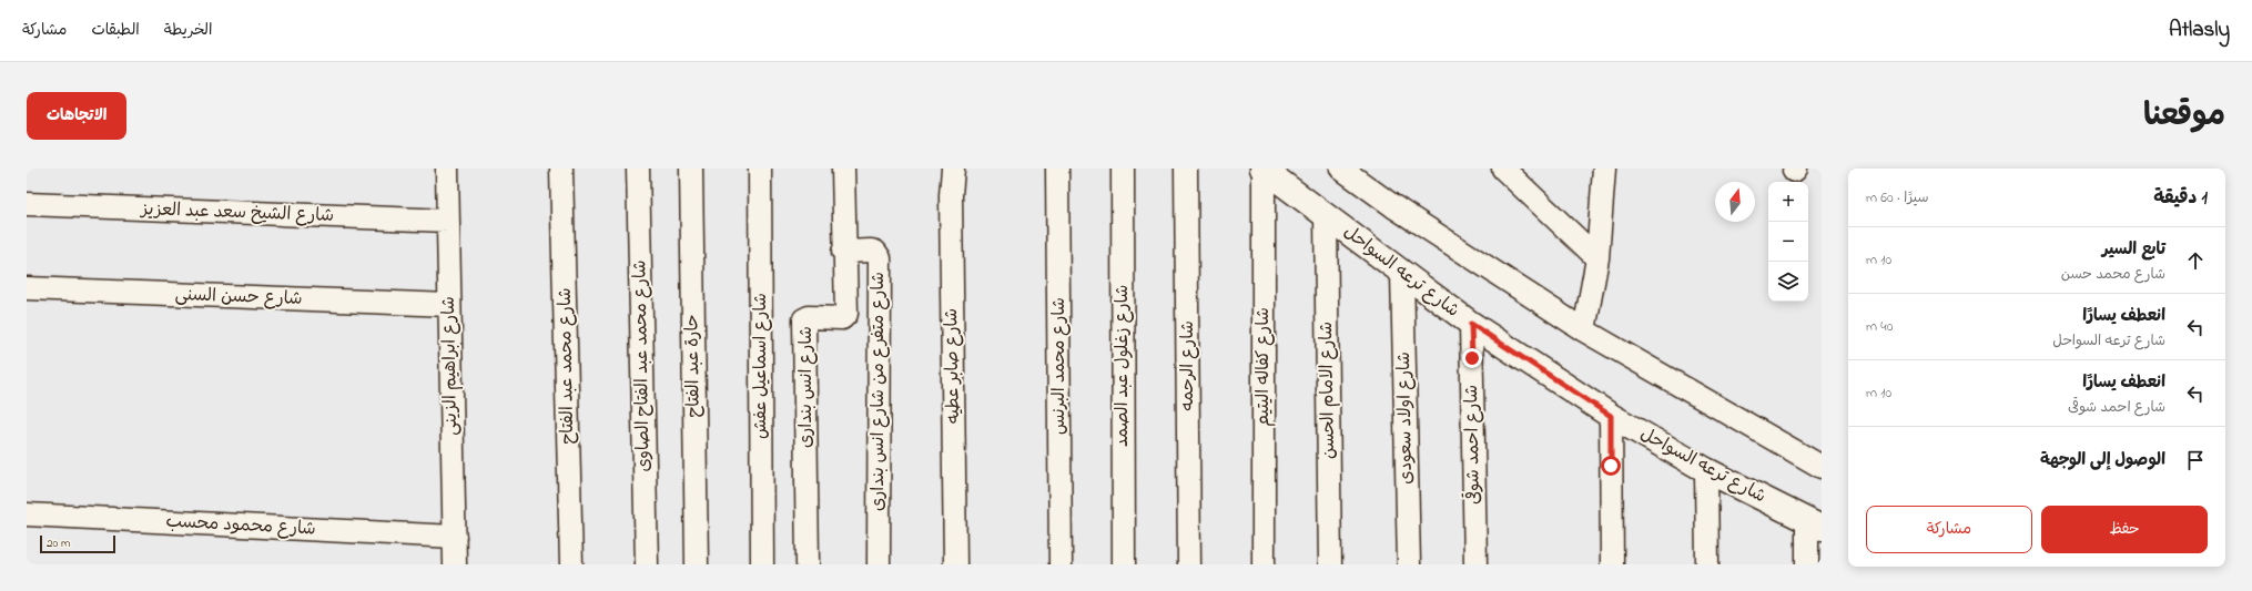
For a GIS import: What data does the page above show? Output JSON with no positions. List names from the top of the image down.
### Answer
{
  "streets": {
    "main road": ["شارع ترعه السواحل"],
    "street": [
      "شارع الشيخ سعد عبد العزيز",
      "شارع حسن السنى",
      "شارع ابراهيم الزينى",
      "شارع محمد عبد الفتاح",
      "شارع محمد عبد الفتاح الصاوى",
      "حارة عبد الفتاح",
      "شارع اسماعيل عفش",
      "شارع صابر عطيه",
      "شارع محمد البرنس",
      "شارع زغلول عبد الصمد",
      "شارع الرحمه",
      "شارع كفاله اليتيم",
      "شارع انس بندارى",
      "شارع الامام الحسن",
      "شارع متفرع من شارع انس بندارى",
      "شارع اولاد سعودى",
      "شارع احمد شوقى",
      "شارع محمود محسب"
    ]
  },
  "crossings": [
    ["شارع الشيخ سعد عبد العزيز", "شارع ابراهيم الزينى"],
    ["شارع ترعه السواحل", "شارع كفاله اليتيم"],
    ["شارع ترعه السواحل", "شارع الامام الحسن"],
    ["شارع ترعه السواحل", "شارع اولاد سعودى"],
    ["شارع ترعه السواحل", "شارع احمد شوقى"],
    ["شارع حسن السنى", "شارع ابراهيم الزينى"],
    ["شارع ابراهيم الزينى", "شارع محمود محسب"],
    ["شارع انس بندارى", "شارع متفرع من شارع انس بندارى"]
  ],
  "scale_bar": "20 m",
  "north": "top",
  "page": {
    "header": "Atlasly",
    "nav": ["الخريطة", "الطبقات", "مشاركة"],
    "title": "موقعنا",
    "buttons": [
      "الاتجاهات",
      ["حفظ", "مشاركة"]
    ],
    "heading": ["1 دقيقة", "سيرًا · 60 m"],
    "map_buttons": ["+", "−"],
    "list": [
      ["تابع السير", "شارع محمد حسن", "10 m"],
      ["انعطف يسارًا", "شارع ترعه السواحل", "40 m"],
      ["انعطف يسارًا", "شارع احمد شوقى", "10 m"],
      "الوصول إلى الوجهة"
    ],
    "scale": "20 m"
  }
}
